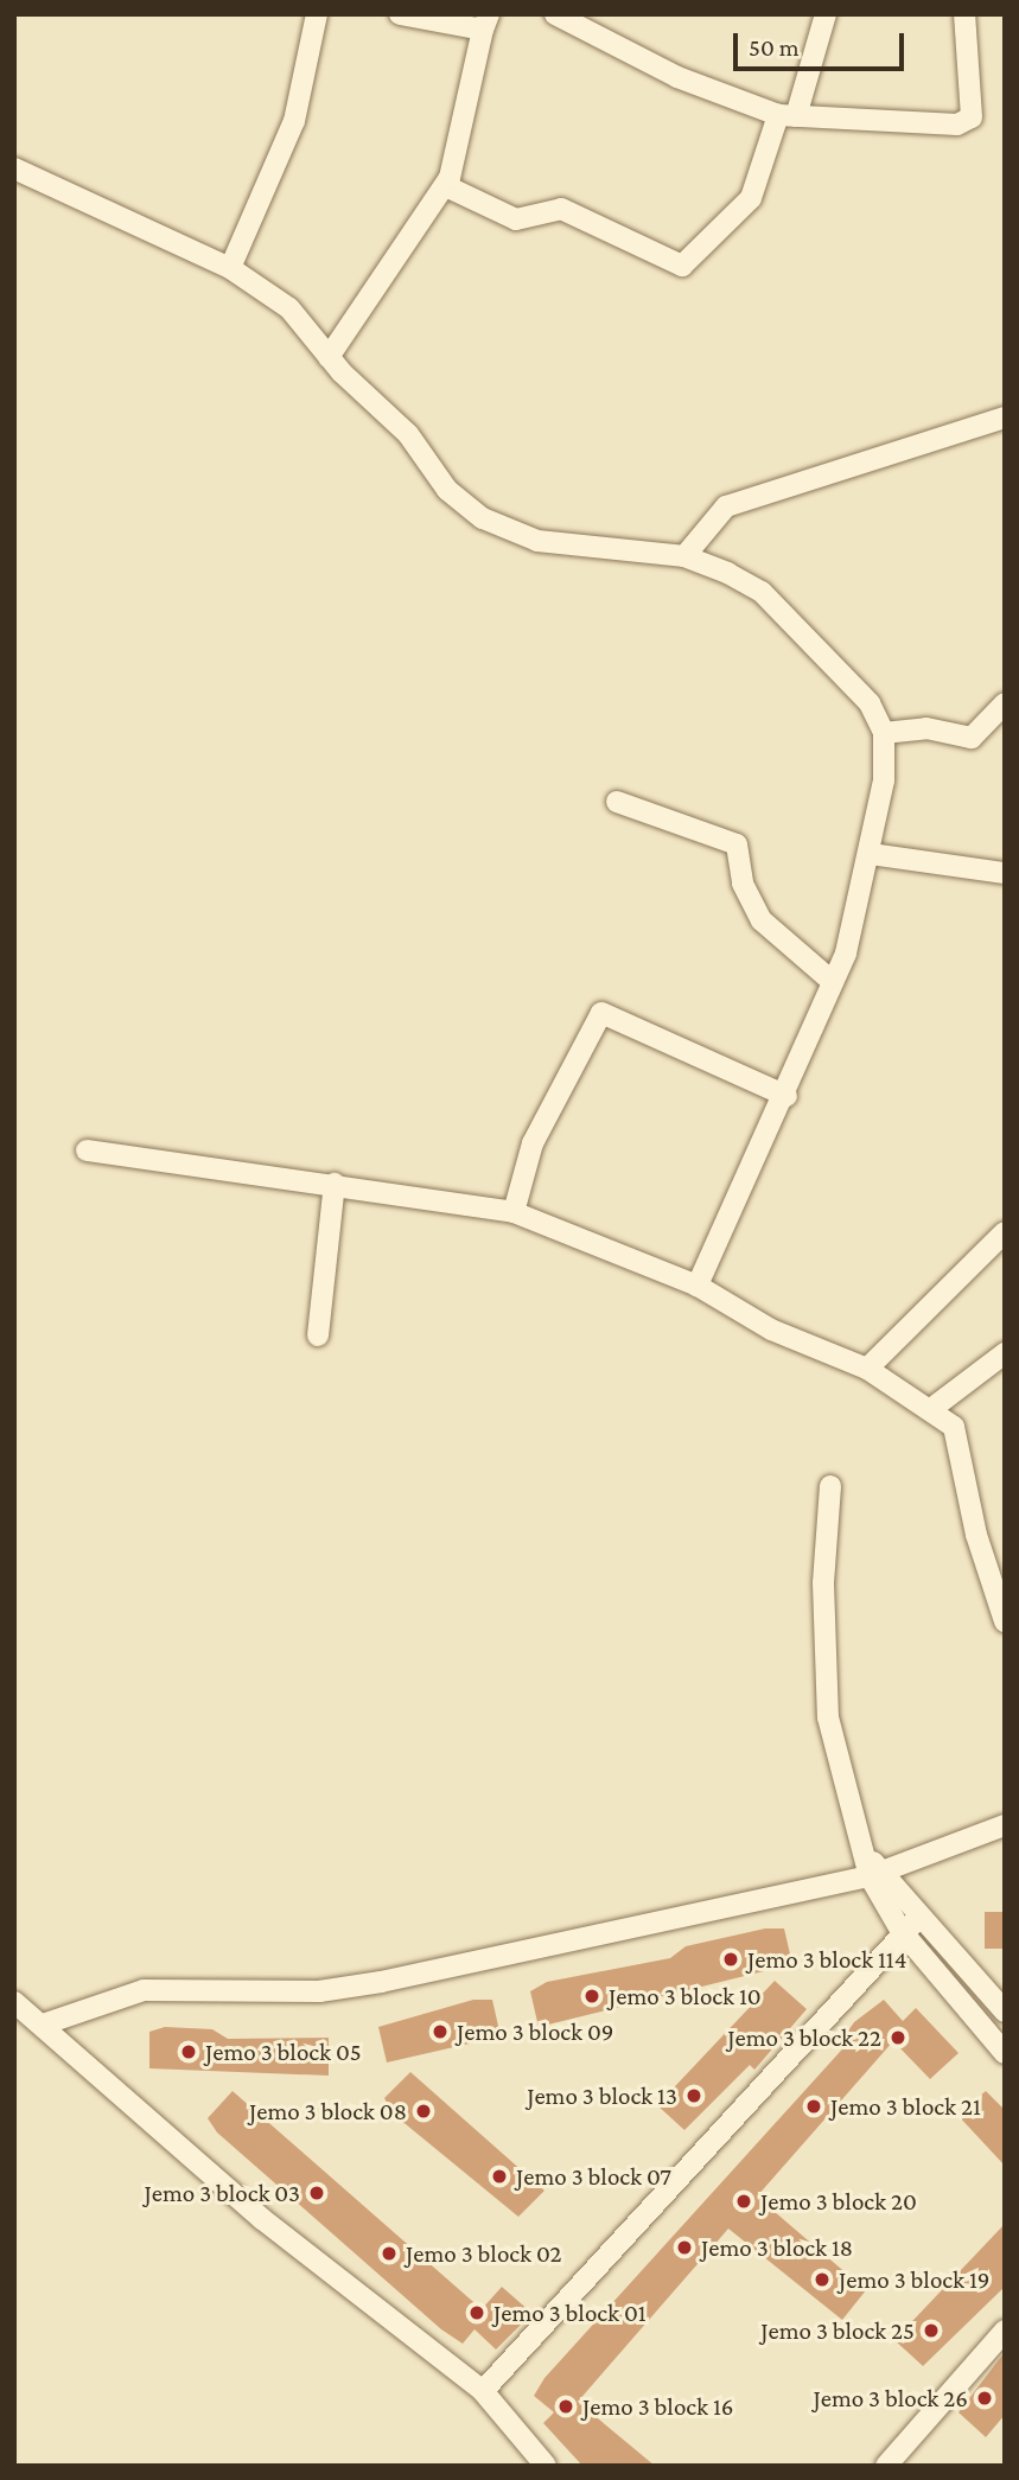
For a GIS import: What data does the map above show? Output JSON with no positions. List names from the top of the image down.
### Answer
{
  "places": [
    "Jemo 3 block 114",
    "Jemo 3 block 10",
    "Jemo 3 block 09",
    "Jemo 3 block 22",
    "Jemo 3 block 05",
    "Jemo 3 block 13",
    "Jemo 3 block 21",
    "Jemo 3 block 08",
    "Jemo 3 block 07",
    "Jemo 3 block 03",
    "Jemo 3 block 20",
    "Jemo 3 block 18",
    "Jemo 3 block 02",
    "Jemo 3 block 19",
    "Jemo 3 block 01",
    "Jemo 3 block 25",
    "Jemo 3 block 26",
    "Jemo 3 block 16"
  ],
  "scale_bar": "50 m"
}
